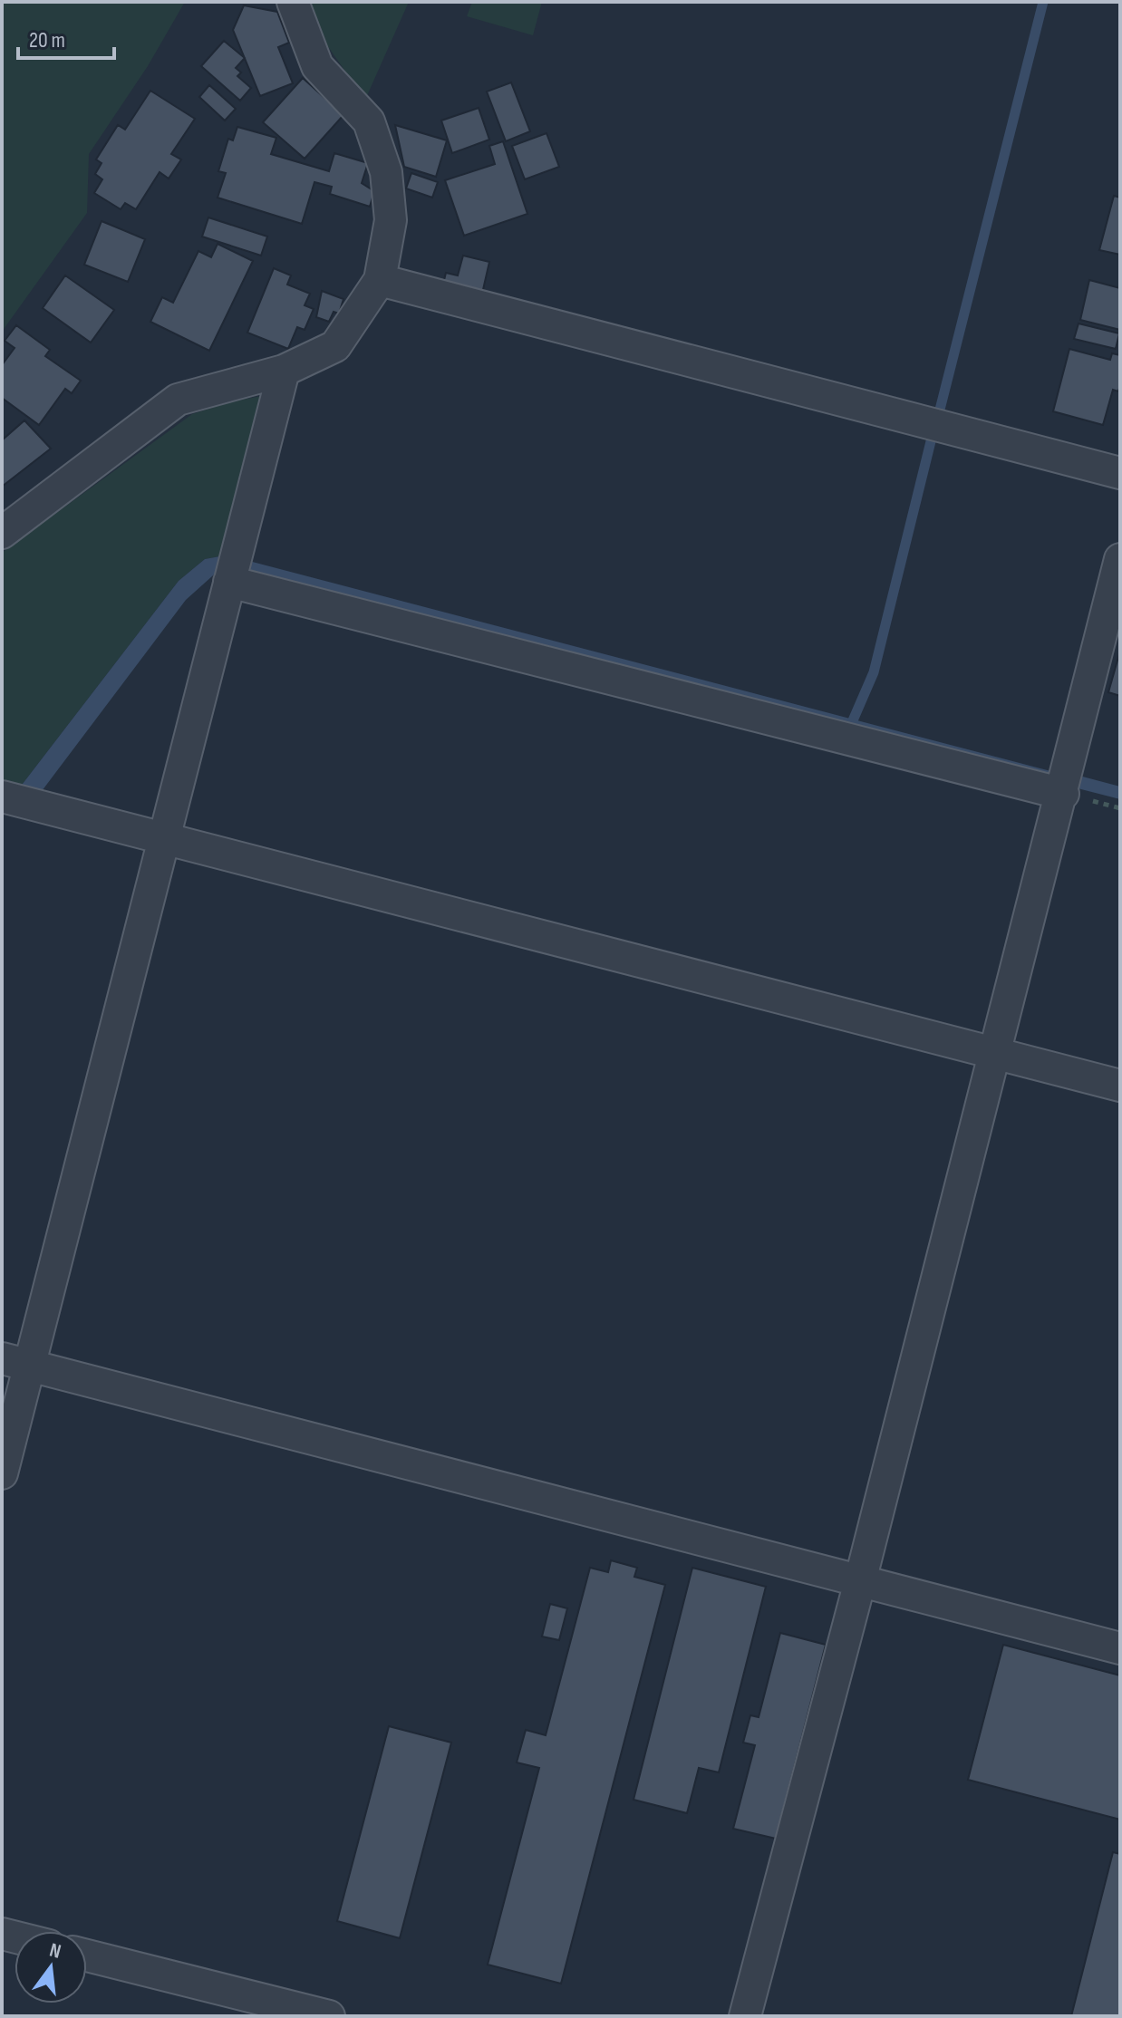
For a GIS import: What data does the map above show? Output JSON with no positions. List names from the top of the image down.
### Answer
{
  "scale_bar": "20 m",
  "north": "top"
}
